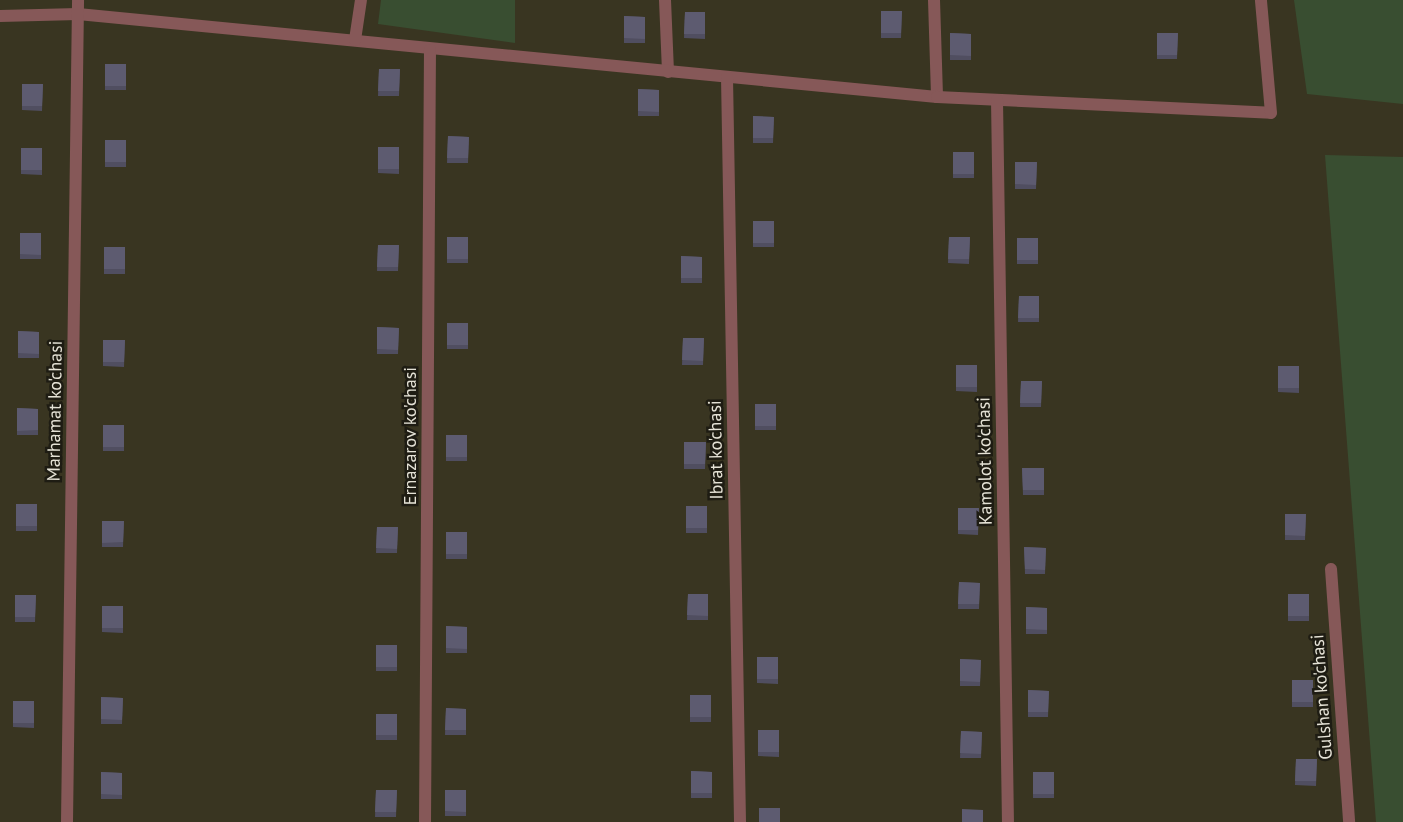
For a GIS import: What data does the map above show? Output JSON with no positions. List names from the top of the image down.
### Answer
{
  "streets": {
    "street": [
      "Marhamat ko'chasi",
      "Ernazarov ko'chasi",
      "Ibrat ko'chasi",
      "Kamolot ko'chasi",
      "Gulshan ko'chasi"
    ]
  }
}
